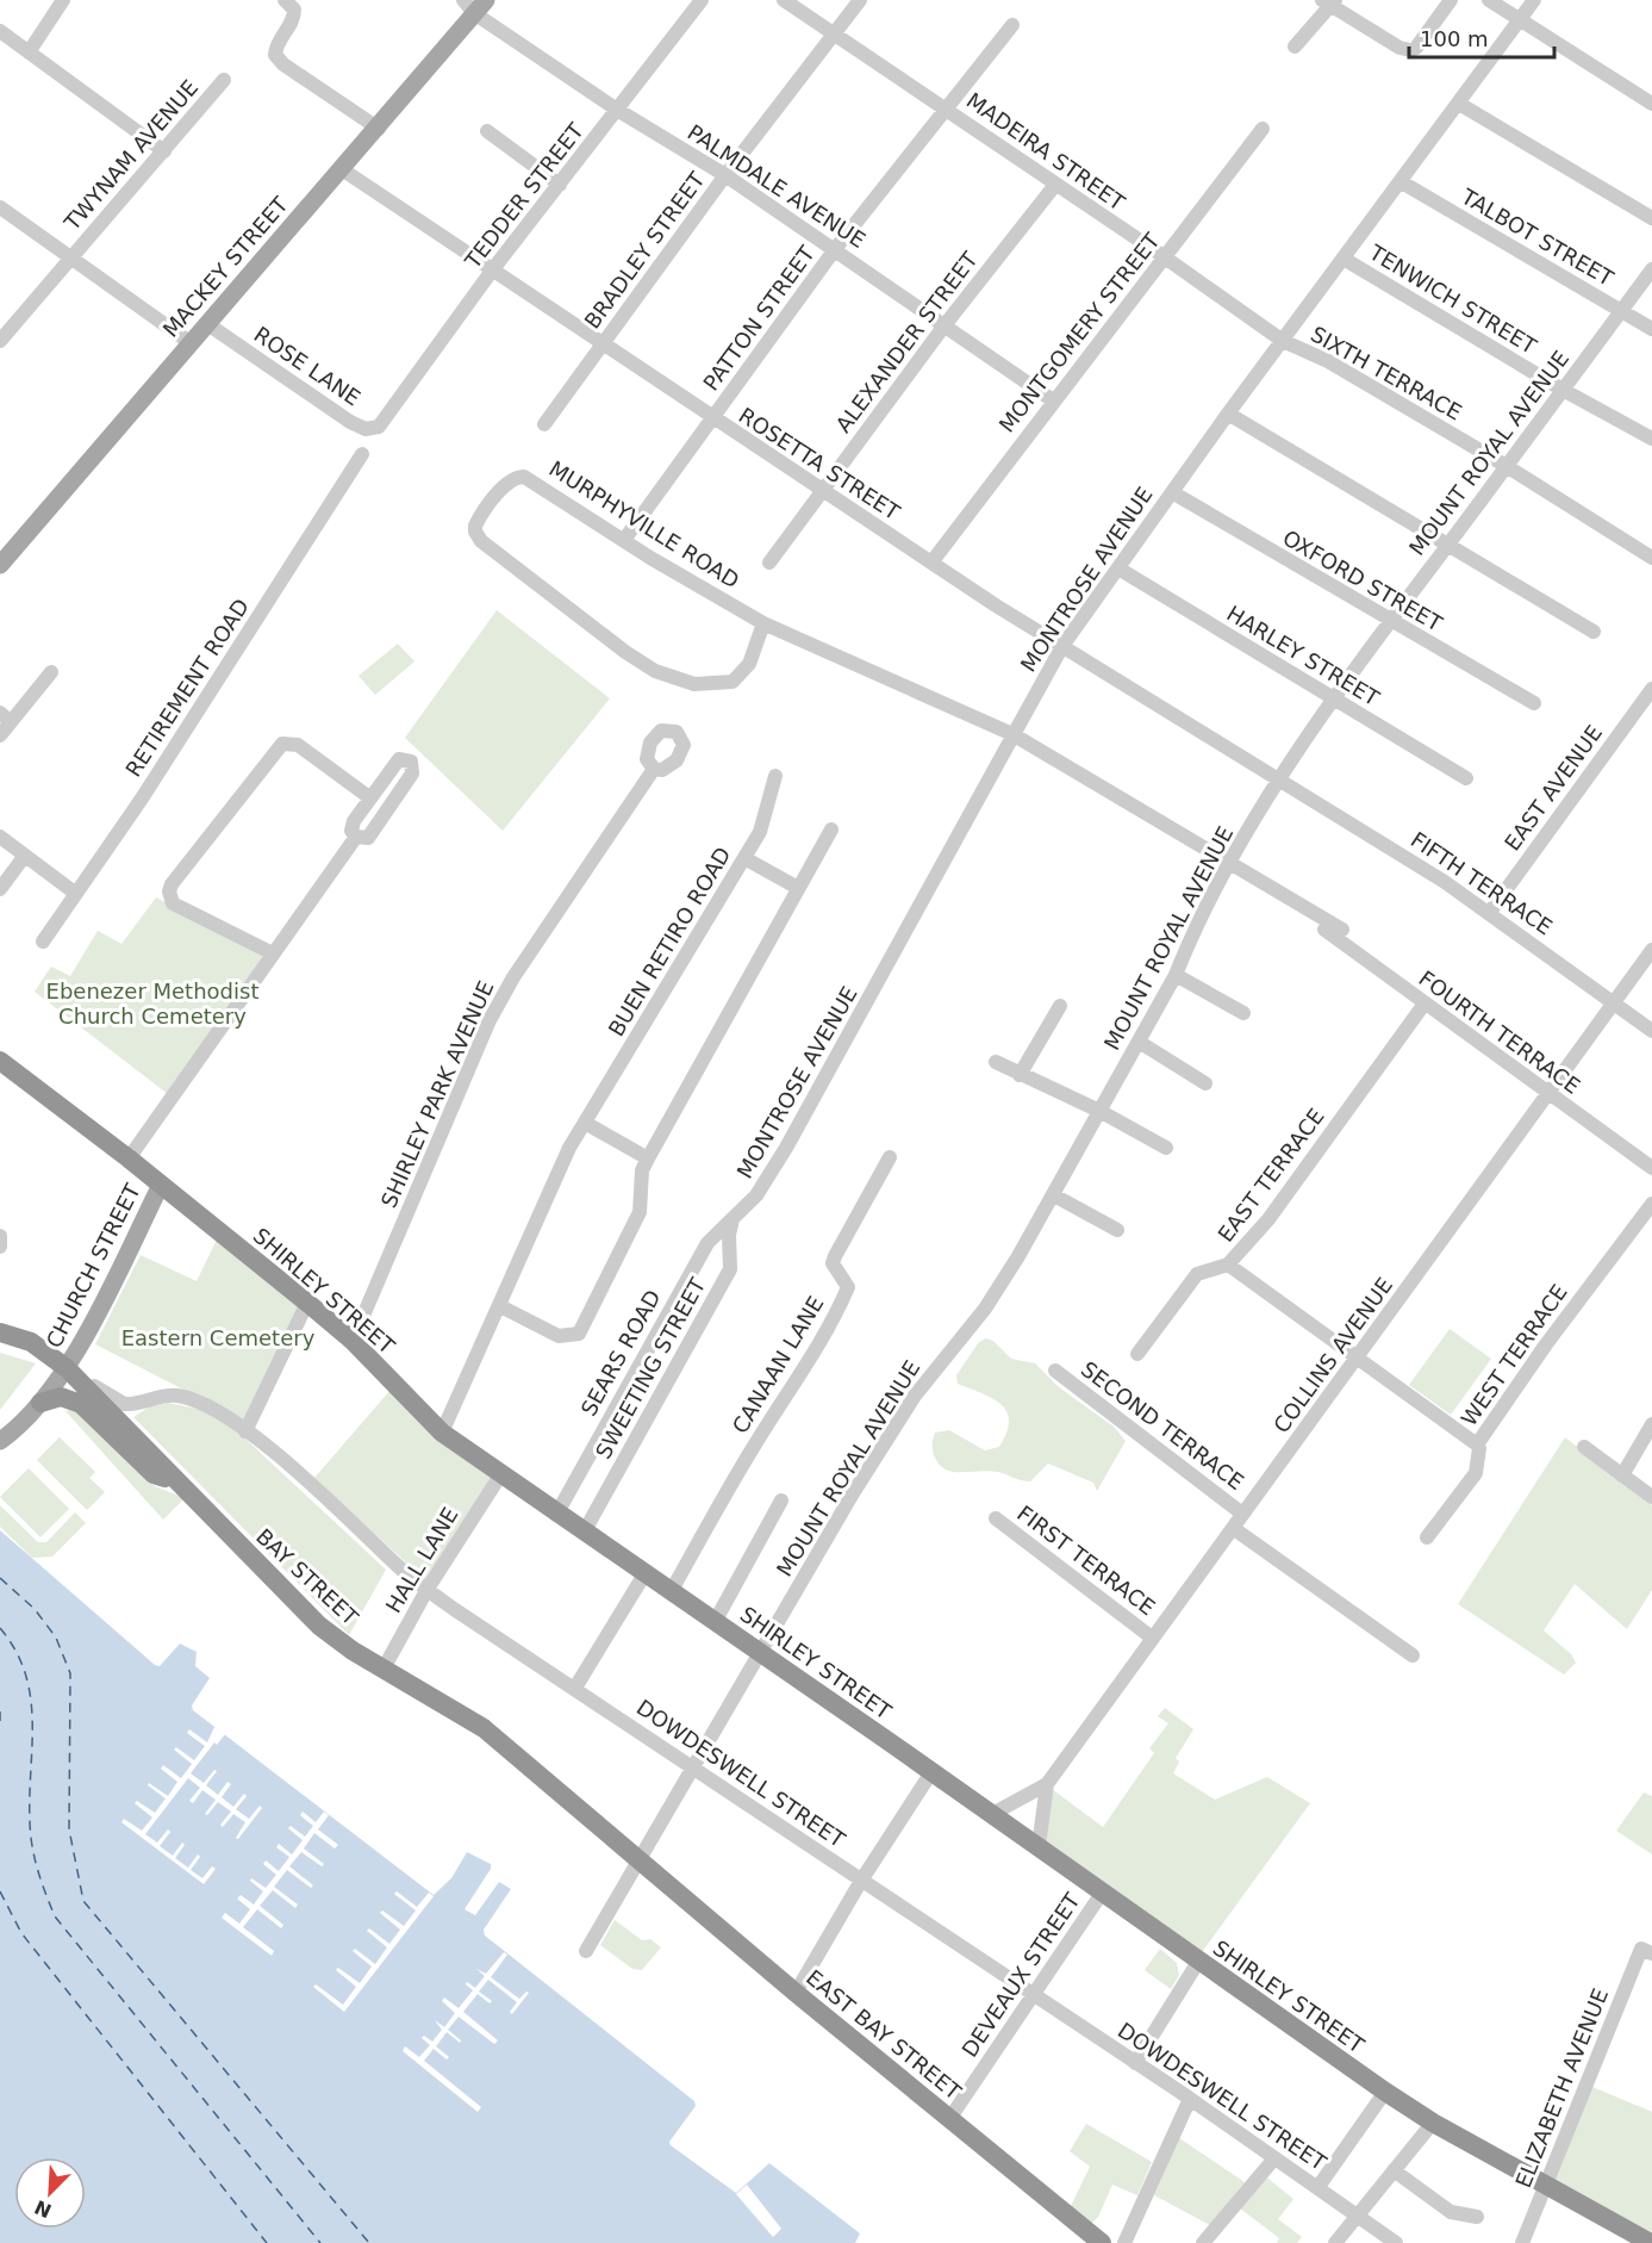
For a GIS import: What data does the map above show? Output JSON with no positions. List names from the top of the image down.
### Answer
{
  "streets": {
    "highway": ["SHIRLEY STREET", "BAY STREET", "EAST BAY STREET"],
    "main road": ["MACKEY STREET", "CHURCH STREET"],
    "street": [
      "MADEIRA STREET",
      "TWYNAM AVENUE",
      "PALMDALE AVENUE",
      "TEDDER STREET",
      "TALBOT STREET",
      "BRADLEY STREET",
      "TENWICH STREET",
      "PATTON STREET",
      "MONTGOMERY STREET",
      "ALEXANDER STREET",
      "ROSE LANE",
      "SIXTH TERRACE",
      "MOUNT ROYAL AVENUE",
      "ROSETTA STREET",
      "MURPHYVILLE ROAD",
      "MONTROSE AVENUE",
      "OXFORD STREET",
      "HARLEY STREET",
      "RETIREMENT ROAD",
      "EAST AVENUE",
      "FIFTH TERRACE",
      "BUEN RETIRO ROAD",
      "FOURTH TERRACE",
      "SHIRLEY PARK AVENUE",
      "EAST TERRACE",
      "SEARS ROAD",
      "COLLINS AVENUE",
      "WEST TERRACE",
      "CANAAN LANE",
      "SWEETING STREET",
      "SECOND TERRACE",
      "HALL LANE",
      "FIRST TERRACE",
      "DOWDESWELL STREET",
      "DEVEAUX STREET",
      "ELIZABETH AVENUE"
    ]
  },
  "crossings": [
    ["MADEIRA STREET", "BRADLEY STREET"],
    ["MADEIRA STREET", "PATTON STREET"],
    ["MADEIRA STREET", "MONTGOMERY STREET"],
    ["MADEIRA STREET", "ALEXANDER STREET"],
    ["MADEIRA STREET", "SIXTH TERRACE"],
    ["MADEIRA STREET", "MONTROSE AVENUE"],
    ["PALMDALE AVENUE", "TEDDER STREET"],
    ["PALMDALE AVENUE", "BRADLEY STREET"],
    ["PALMDALE AVENUE", "MACKEY STREET"],
    ["PALMDALE AVENUE", "PATTON STREET"],
    ["PALMDALE AVENUE", "MONTGOMERY STREET"],
    ["PALMDALE AVENUE", "ALEXANDER STREET"],
    ["TEDDER STREET", "ROSE LANE"],
    ["TEDDER STREET", "ROSETTA STREET"],
    ["TALBOT STREET", "MOUNT ROYAL AVENUE"],
    ["TALBOT STREET", "MONTROSE AVENUE"],
    ["BRADLEY STREET", "ROSETTA STREET"],
    ["MACKEY STREET", "ROSE LANE"],
    ["MACKEY STREET", "ROSETTA STREET"],
    ["TENWICH STREET", "MOUNT ROYAL AVENUE"],
    ["TENWICH STREET", "MONTROSE AVENUE"],
    ["PATTON STREET", "ROSETTA STREET"],
    ["PATTON STREET", "MURPHYVILLE ROAD"],
    ["MONTGOMERY STREET", "ROSETTA STREET"],
    ["ALEXANDER STREET", "ROSETTA STREET"],
    ["SIXTH TERRACE", "MOUNT ROYAL AVENUE"],
    ["SIXTH TERRACE", "MONTROSE AVENUE"],
    ["MOUNT ROYAL AVENUE", "ROSETTA STREET"],
    ["MOUNT ROYAL AVENUE", "MURPHYVILLE ROAD"],
    ["MOUNT ROYAL AVENUE", "OXFORD STREET"],
    ["MOUNT ROYAL AVENUE", "HARLEY STREET"],
    ["MOUNT ROYAL AVENUE", "FIFTH TERRACE"],
    ["MOUNT ROYAL AVENUE", "SHIRLEY STREET"],
    ["MOUNT ROYAL AVENUE", "BAY STREET"],
    ["MOUNT ROYAL AVENUE", "DOWDESWELL STREET"],
    ["MOUNT ROYAL AVENUE", "EAST BAY STREET"],
    ["ROSETTA STREET", "MONTROSE AVENUE"],
    ["ROSETTA STREET", "FIFTH TERRACE"],
    ["MURPHYVILLE ROAD", "MONTROSE AVENUE"],
    ["MONTROSE AVENUE", "OXFORD STREET"],
    ["MONTROSE AVENUE", "HARLEY STREET"],
    ["MONTROSE AVENUE", "SEARS ROAD"],
    ["MONTROSE AVENUE", "SWEETING STREET"],
    ["EAST AVENUE", "FIFTH TERRACE"],
    ["FIFTH TERRACE", "COLLINS AVENUE"],
    ["BUEN RETIRO ROAD", "SHIRLEY STREET"],
    ["FOURTH TERRACE", "EAST TERRACE"],
    ["FOURTH TERRACE", "COLLINS AVENUE"],
    ["SHIRLEY PARK AVENUE", "SHIRLEY STREET"],
    ["CHURCH STREET", "SHIRLEY STREET"],
    ["CHURCH STREET", "BAY STREET"],
    ["CHURCH STREET", "DOWDESWELL STREET"],
    ["SHIRLEY STREET", "SEARS ROAD"],
    ["SHIRLEY STREET", "COLLINS AVENUE"],
    ["SHIRLEY STREET", "CANAAN LANE"],
    ["SHIRLEY STREET", "SWEETING STREET"],
    ["SHIRLEY STREET", "HALL LANE"],
    ["SHIRLEY STREET", "DEVEAUX STREET"],
    ["SHIRLEY STREET", "ELIZABETH AVENUE"],
    ["SEARS ROAD", "SWEETING STREET"],
    ["COLLINS AVENUE", "SECOND TERRACE"],
    ["COLLINS AVENUE", "FIRST TERRACE"],
    ["HALL LANE", "BAY STREET"],
    ["HALL LANE", "DOWDESWELL STREET"],
    ["BAY STREET", "DOWDESWELL STREET"],
    ["BAY STREET", "EAST BAY STREET"],
    ["DOWDESWELL STREET", "DEVEAUX STREET"],
    ["DEVEAUX STREET", "EAST BAY STREET"]
  ],
  "parks": ["Ebenezer Methodist Church Cemetery", "Eastern Cemetery"],
  "scale_bar": "100 m",
  "north": "bottom left"
}
